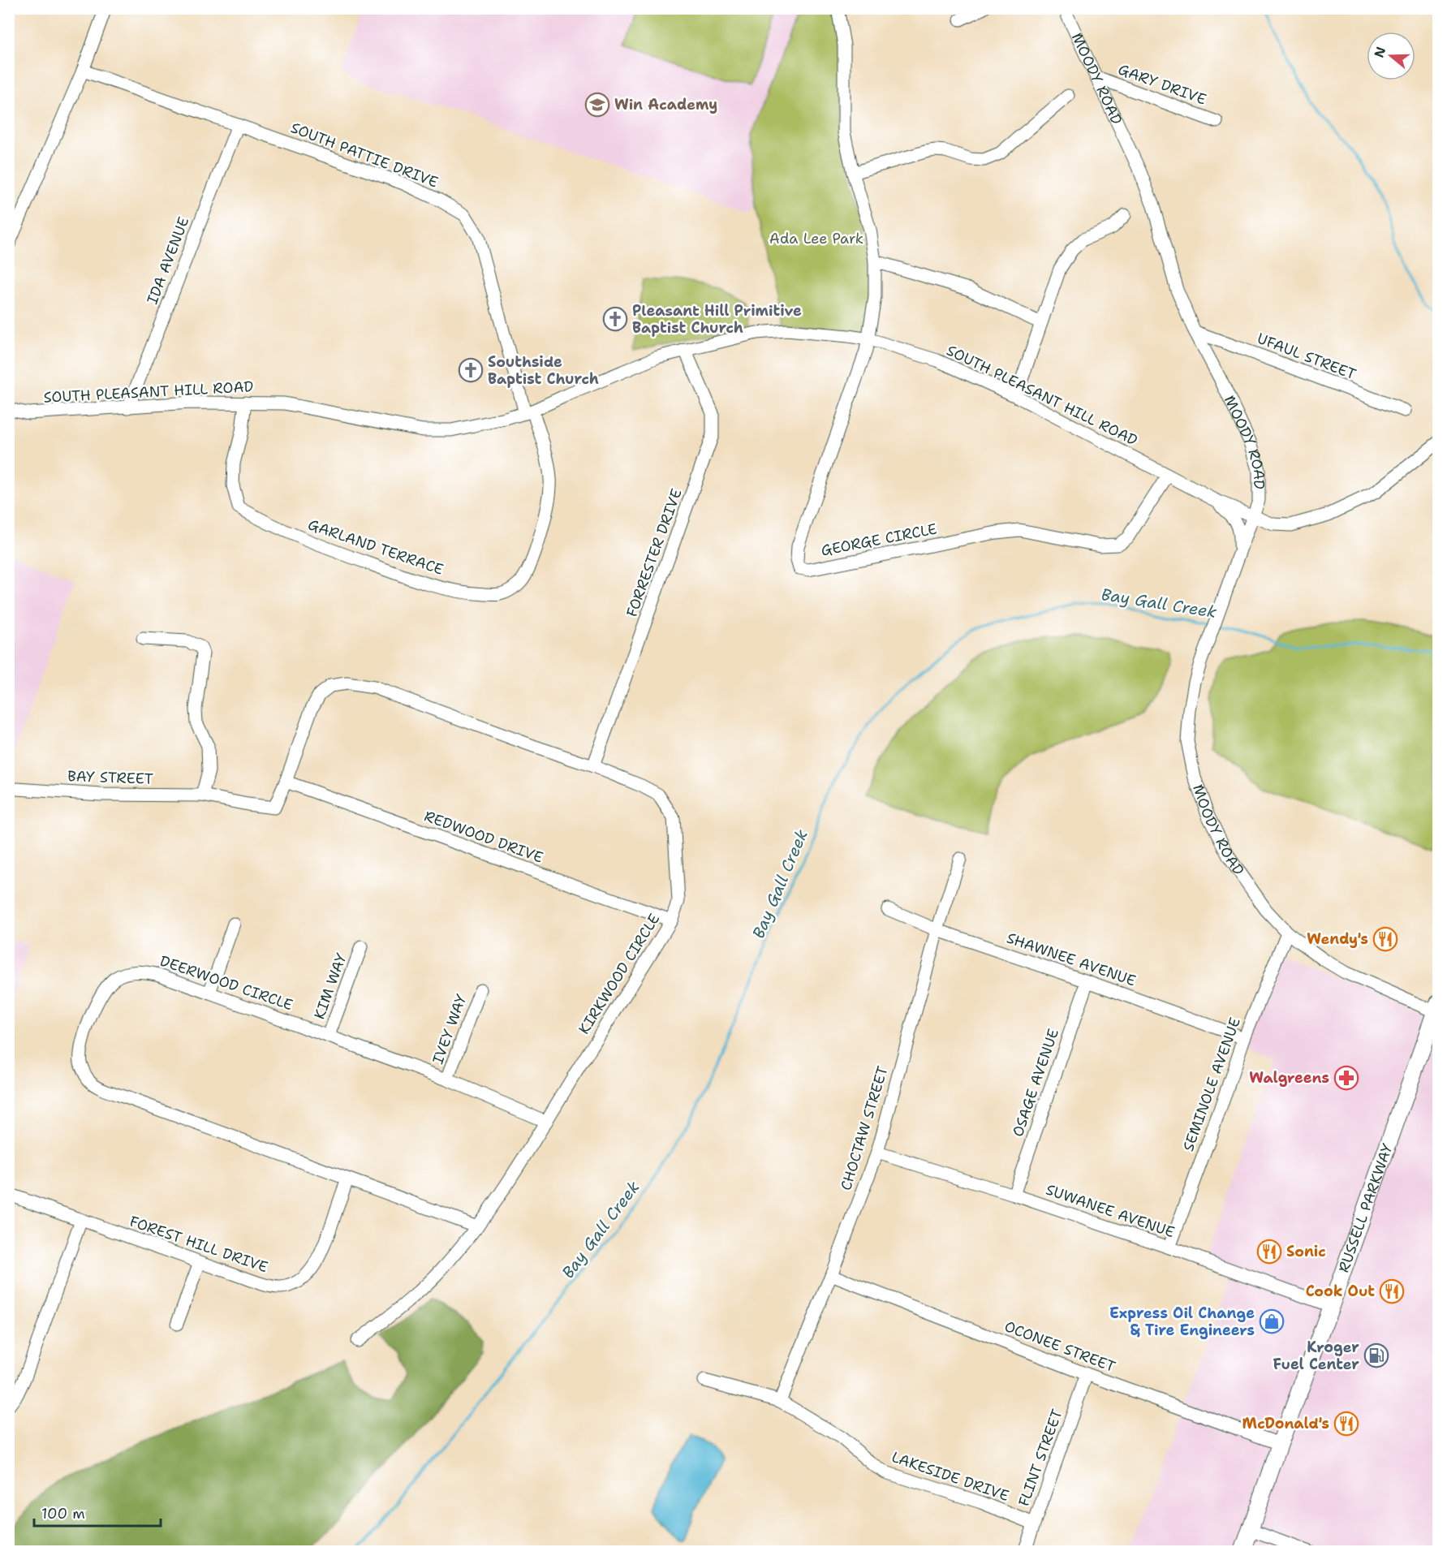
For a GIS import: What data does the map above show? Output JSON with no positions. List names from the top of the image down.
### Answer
{
  "streets": {
    "main road": ["RUSSELL PARKWAY"],
    "street": [
      "MOODY ROAD",
      "GARY DRIVE",
      "SOUTH PATTIE DRIVE",
      "IDA AVENUE",
      "UFAUL STREET",
      "SOUTH PLEASANT HILL ROAD",
      "GEORGE CIRCLE",
      "GARLAND TERRACE",
      "FORRESTER DRIVE",
      "BAY STREET",
      "REDWOOD DRIVE",
      "SHAWNEE AVENUE",
      "KIRKWOOD CIRCLE",
      "DEERWOOD CIRCLE",
      "KIM WAY",
      "IVEY WAY",
      "OSAGE AVENUE",
      "SEMINOLE AVENUE",
      "CHOCTAW STREET",
      "SUWANEE AVENUE",
      "FOREST HILL DRIVE",
      "OCONEE STREET",
      "FLINT STREET",
      "LAKESIDE DRIVE"
    ]
  },
  "crossings": [
    ["MOODY ROAD", "GARY DRIVE"],
    ["MOODY ROAD", "UFAUL STREET"],
    ["MOODY ROAD", "SOUTH PLEASANT HILL ROAD"],
    ["MOODY ROAD", "SEMINOLE AVENUE"],
    ["MOODY ROAD", "RUSSELL PARKWAY"],
    ["SOUTH PATTIE DRIVE", "IDA AVENUE"],
    ["SOUTH PATTIE DRIVE", "SOUTH PLEASANT HILL ROAD"],
    ["SOUTH PATTIE DRIVE", "GARLAND TERRACE"],
    ["IDA AVENUE", "SOUTH PLEASANT HILL ROAD"],
    ["SOUTH PLEASANT HILL ROAD", "GEORGE CIRCLE"],
    ["SOUTH PLEASANT HILL ROAD", "GARLAND TERRACE"],
    ["SOUTH PLEASANT HILL ROAD", "FORRESTER DRIVE"],
    ["FORRESTER DRIVE", "KIRKWOOD CIRCLE"],
    ["BAY STREET", "REDWOOD DRIVE"],
    ["BAY STREET", "KIRKWOOD CIRCLE"],
    ["REDWOOD DRIVE", "KIRKWOOD CIRCLE"],
    ["SHAWNEE AVENUE", "OSAGE AVENUE"],
    ["SHAWNEE AVENUE", "SEMINOLE AVENUE"],
    ["SHAWNEE AVENUE", "CHOCTAW STREET"],
    ["KIRKWOOD CIRCLE", "DEERWOOD CIRCLE"],
    ["DEERWOOD CIRCLE", "KIM WAY"],
    ["DEERWOOD CIRCLE", "IVEY WAY"],
    ["DEERWOOD CIRCLE", "FOREST HILL DRIVE"],
    ["OSAGE AVENUE", "SUWANEE AVENUE"],
    ["SEMINOLE AVENUE", "SUWANEE AVENUE"],
    ["CHOCTAW STREET", "SUWANEE AVENUE"],
    ["CHOCTAW STREET", "OCONEE STREET"],
    ["CHOCTAW STREET", "LAKESIDE DRIVE"],
    ["RUSSELL PARKWAY", "SUWANEE AVENUE"],
    ["RUSSELL PARKWAY", "OCONEE STREET"],
    ["OCONEE STREET", "FLINT STREET"],
    ["FLINT STREET", "LAKESIDE DRIVE"]
  ],
  "water": ["Bay Gall Creek"],
  "parks": ["Ada Lee Park"],
  "places": {
    "school or university": ["Win Academy"],
    "church": ["Pleasant Hill Primitive Baptist Church", "Southside Baptist Church"],
    "restaurant": [
      "Wendy's",
      "Sonic",
      "Cook Out",
      "McDonald's"
    ],
    "pharmacy": ["Walgreens"],
    "shop": ["Express Oil Change & Tire Engineers"],
    "fuel station": ["Kroger Fuel Center"]
  },
  "scale_bar": "100 m",
  "north": "left"
}
